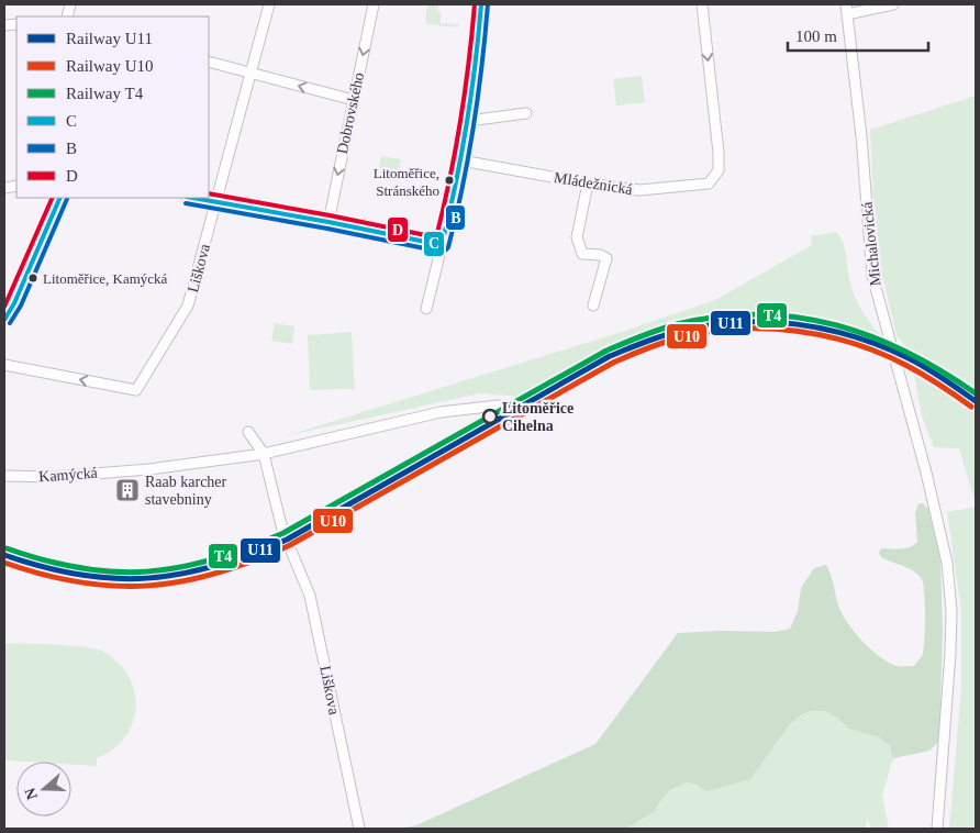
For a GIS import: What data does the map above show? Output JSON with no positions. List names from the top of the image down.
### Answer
{
  "streets": {
    "street": [
      "Dobrovského",
      "Mládežnická",
      "Michalovická",
      "Liškova",
      "Kamýcká"
    ]
  },
  "crossings": [
    ["Liškova", "Kamýcká"]
  ],
  "one_way": ["Dobrovského"],
  "places": {
    "other": ["Litoměřice, Stránského", "Litoměřice, Kamýcká", "Litoměřice Cihelna"],
    "building": ["Raab karcher stavebniny"]
  },
  "lines": [
    "transit line C",
    "transit line B",
    "transit line D",
    "rail line T4",
    "rail line U11",
    "rail line U10"
  ],
  "legend": [
    "Railway U11",
    "Railway U10",
    "Railway T4",
    "C",
    "B",
    "D"
  ],
  "scale_bar": "100 m",
  "north": "left"
}
